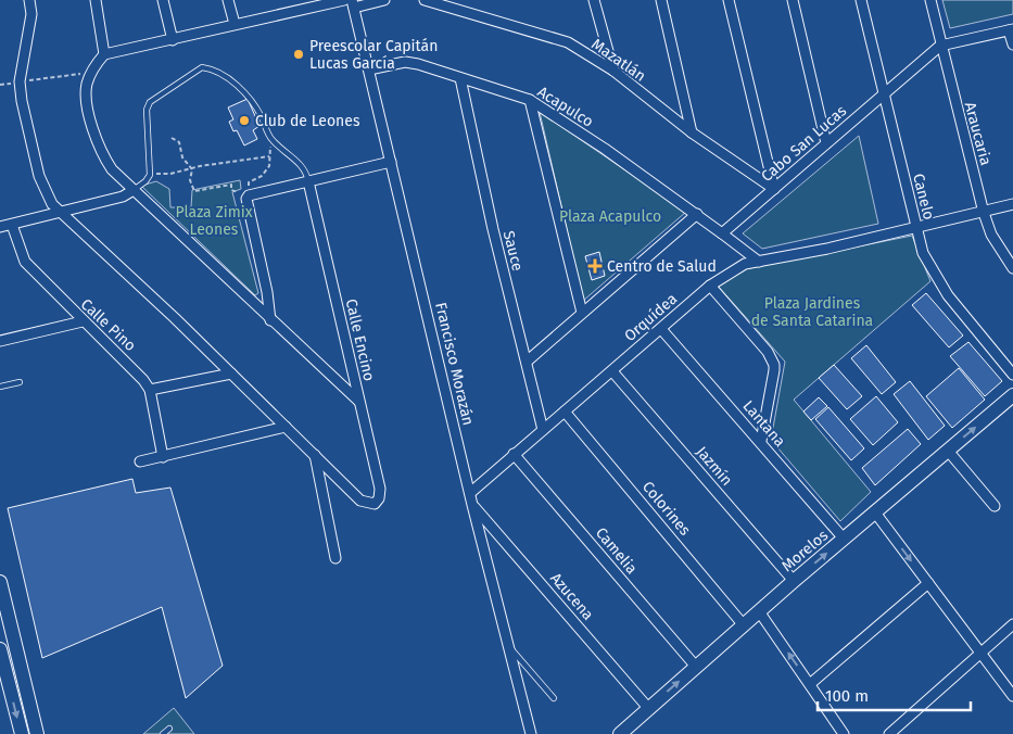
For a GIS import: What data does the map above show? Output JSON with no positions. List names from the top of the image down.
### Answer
{
  "streets": {
    "street": [
      "Mazatlán",
      "Acapulco",
      "Araucaria",
      "Cabo San Lucas",
      "Canelo",
      "Sauce",
      "Orquídea",
      "Calle Pino",
      "Calle Encino",
      "Francisco Morazán",
      "Lantana",
      "Jazmín",
      "Colorines",
      "Camelia",
      "Morelos",
      "Azucena"
    ]
  },
  "crossings": [
    ["Mazatlán", "Cabo San Lucas"],
    ["Acapulco", "Cabo San Lucas"],
    ["Acapulco", "Sauce"],
    ["Acapulco", "Francisco Morazán"],
    ["Araucaria", "Cabo San Lucas"],
    ["Araucaria", "Orquídea"],
    ["Cabo San Lucas", "Canelo"],
    ["Canelo", "Orquídea"],
    ["Sauce", "Orquídea"],
    ["Orquídea", "Francisco Morazán"],
    ["Orquídea", "Lantana"],
    ["Orquídea", "Jazmín"],
    ["Orquídea", "Colorines"],
    ["Orquídea", "Camelia"],
    ["Francisco Morazán", "Azucena"],
    ["Lantana", "Morelos"],
    ["Jazmín", "Morelos"],
    ["Colorines", "Morelos"],
    ["Camelia", "Morelos"],
    ["Morelos", "Azucena"]
  ],
  "parks": ["Plaza Zimix Leones", "Plaza Acapulco", "Plaza Jardines de Santa Catarina"],
  "places": {
    "other": ["Preescolar Capitán Lucas García", "Club de Leones"],
    "health": ["Centro de Salud"]
  },
  "scale_bar": "100 m"
}
